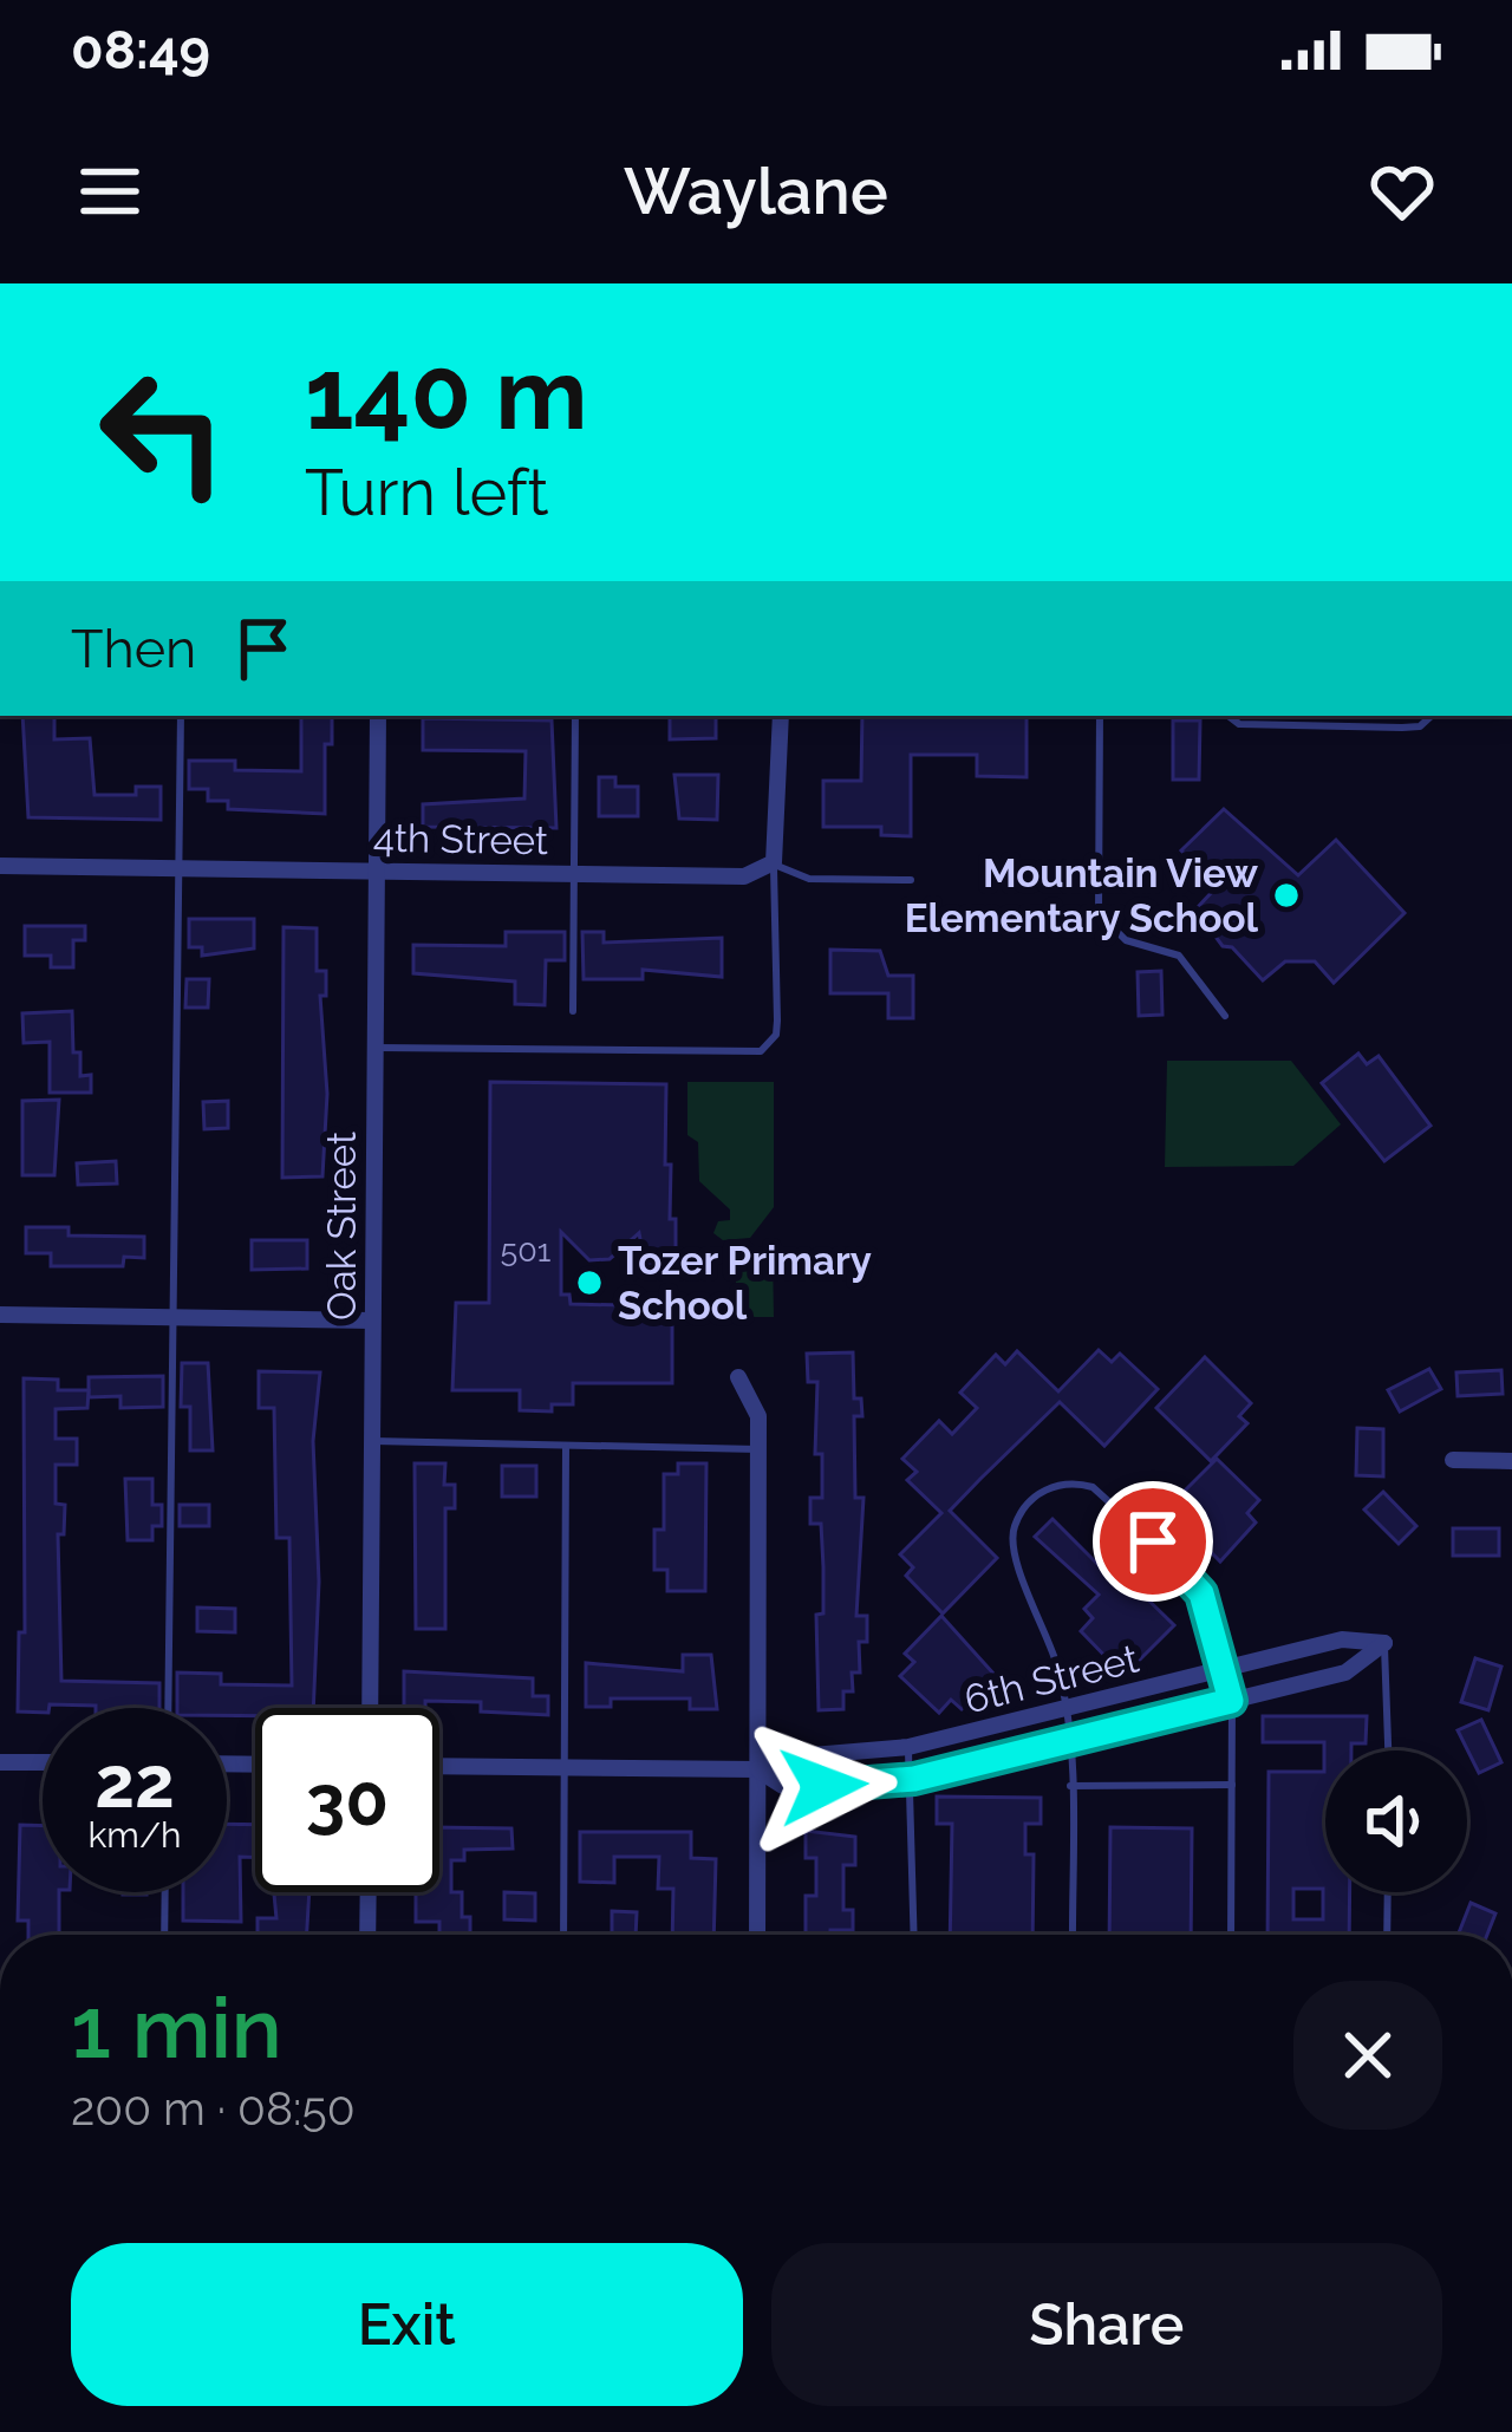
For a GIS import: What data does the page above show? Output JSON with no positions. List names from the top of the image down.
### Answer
{
  "streets": {
    "street": ["4th Street", "Oak Street", "6th Street"]
  },
  "crossings": [
    ["4th Street", "Oak Street"]
  ],
  "places": ["Mountain View Elementary School", "Tozer Primary School"],
  "house_numbers": ["501"],
  "page": {
    "status": "08:49",
    "header": "Waylane",
    "turn": ["140 m", "Turn left"],
    "then": "Then",
    "speed": "22 km/h",
    "limit": "30",
    "heading": ["1 min", "200 m · 08:50"],
    "buttons": ["Exit", "Share"]
  }
}
